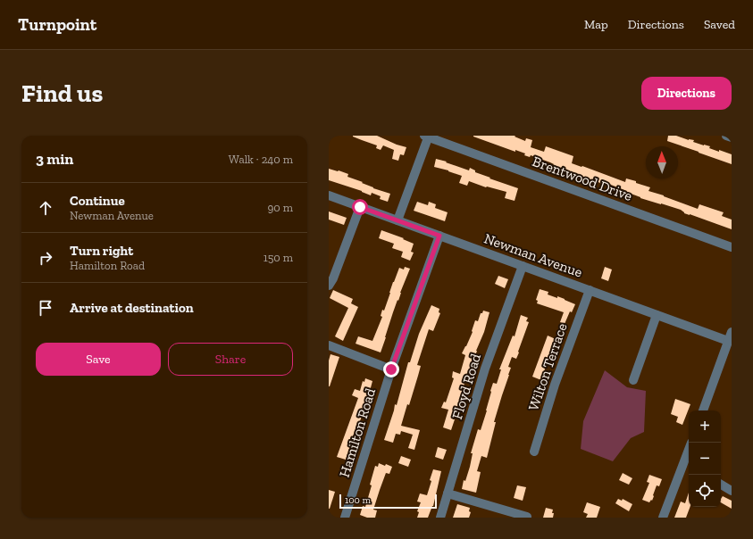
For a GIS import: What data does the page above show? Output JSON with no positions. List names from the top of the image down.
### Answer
{
  "streets": {
    "street": [
      "Brentwood Drive",
      "Newman Avenue",
      "Wilton Terrace",
      "Floyd Road",
      "Hamilton Road"
    ]
  },
  "crossings": [
    ["Newman Avenue", "Wilton Terrace"],
    ["Newman Avenue", "Floyd Road"],
    ["Newman Avenue", "Hamilton Road"]
  ],
  "scale_bar": "100 m",
  "north": "top",
  "page": {
    "header": "Turnpoint",
    "nav": ["Map", "Directions", "Saved"],
    "buttons": [
      "Directions",
      ["Save", "Share"]
    ],
    "title": "Find us",
    "heading": ["3 min", "Walk · 240 m"],
    "list": [
      ["Continue", "Newman Avenue", "90 m"],
      ["Turn right", "Hamilton Road", "150 m"],
      "Arrive at destination"
    ],
    "map_buttons": ["+", "−"],
    "scale": "100 m"
  }
}
